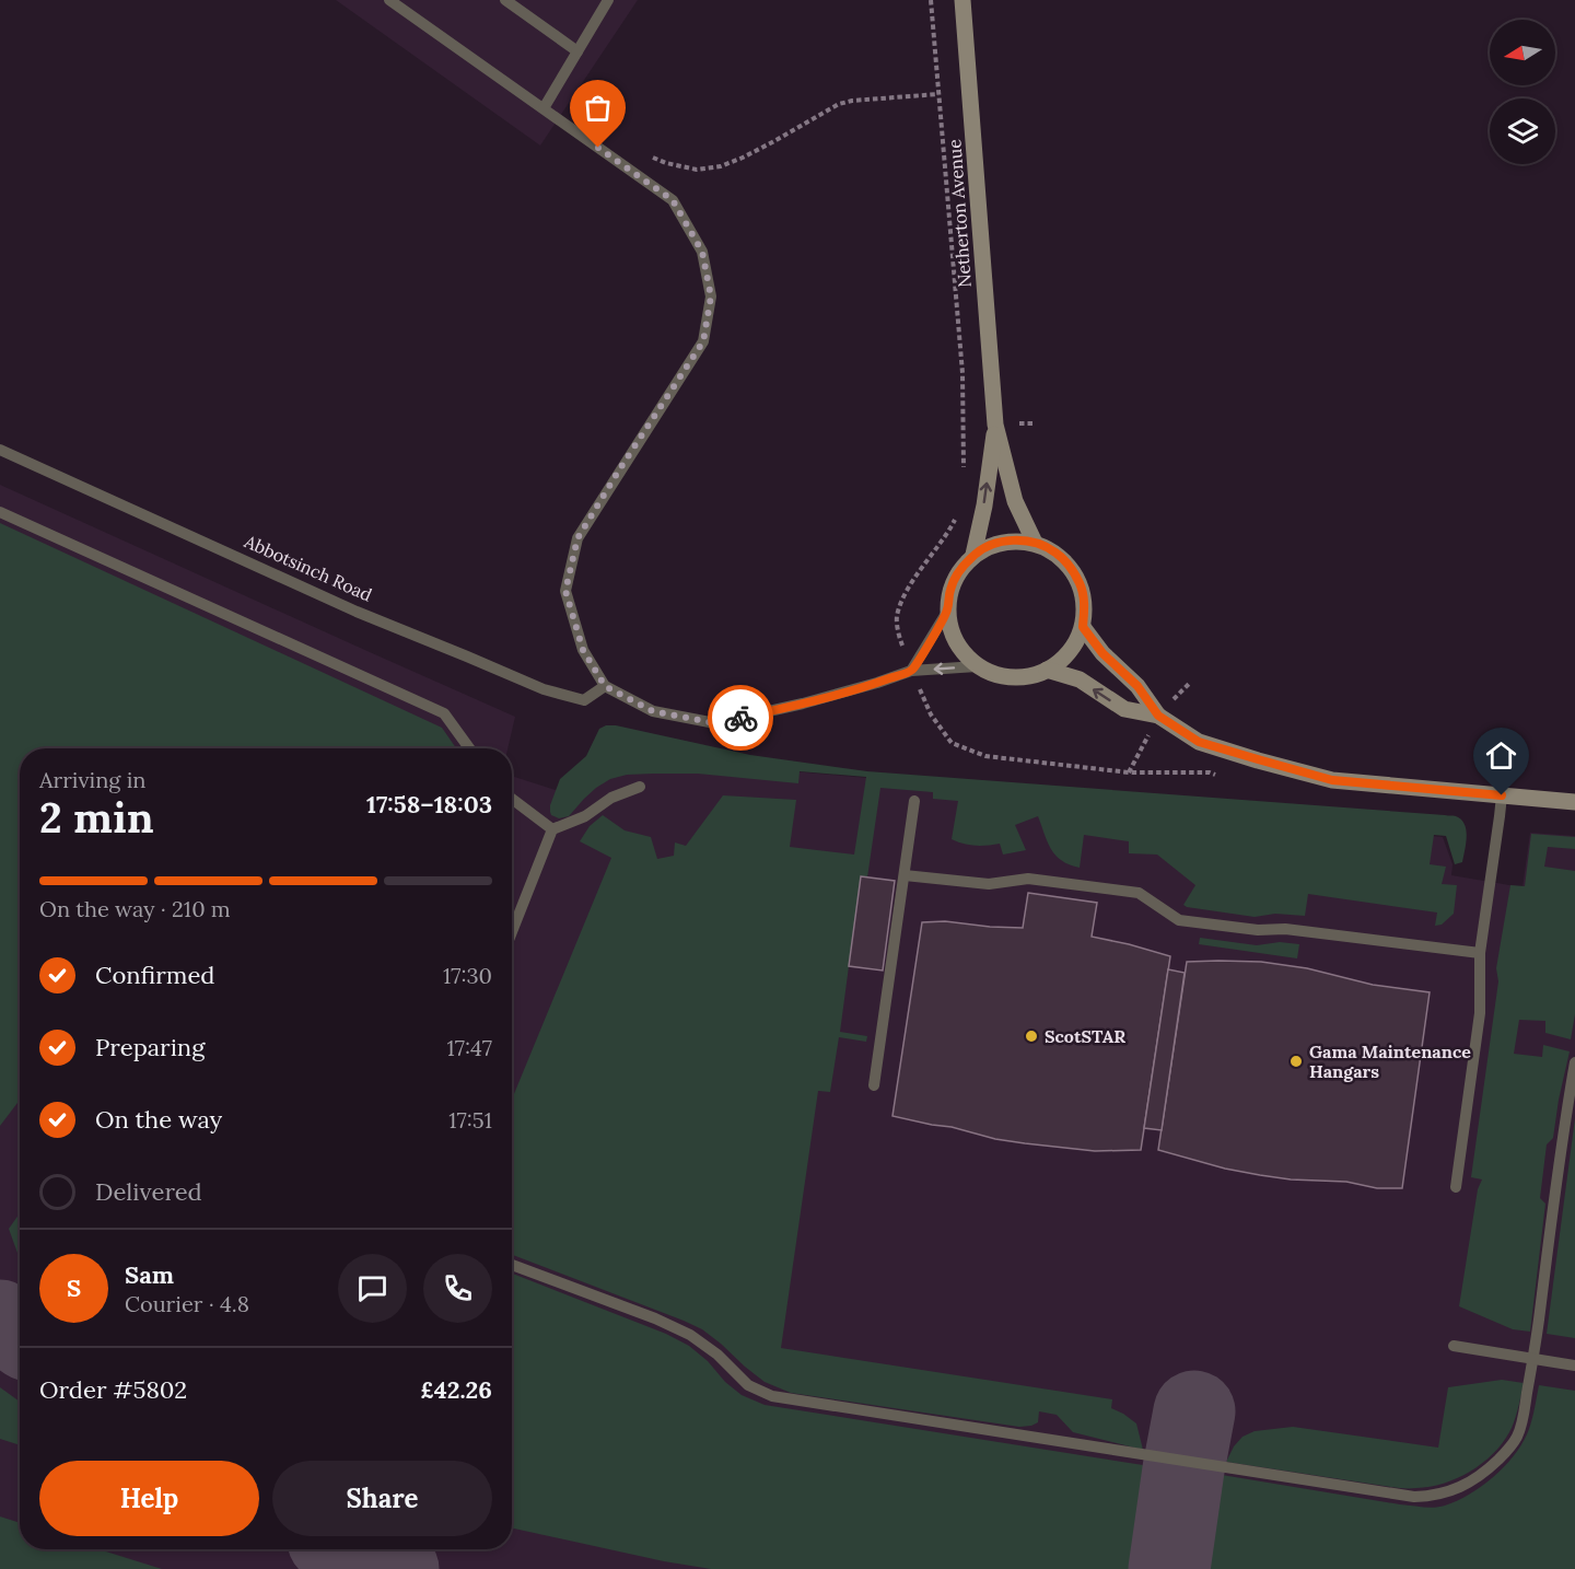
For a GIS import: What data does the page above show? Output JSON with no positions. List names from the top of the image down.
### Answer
{
  "streets": {
    "street": ["Netherton Avenue"],
    "lane": ["Abbotsinch Road"]
  },
  "places": ["ScotSTAR", "Gama Maintenance Hangars"],
  "north": "left",
  "page": {
    "heading": ["2 min", "Arriving in", "17:58–18:03"],
    "panel": [
      "Sam",
      "Courier · 4.8",
      "Order #5802",
      "£42.26"
    ],
    "bar": "On the way · 210 m",
    "list": [
      ["Confirmed", "17:30"],
      ["Preparing", "17:47"],
      ["On the way", "17:51"],
      "Delivered"
    ],
    "round": "S",
    "buttons": ["Help", "Share"]
  }
}
